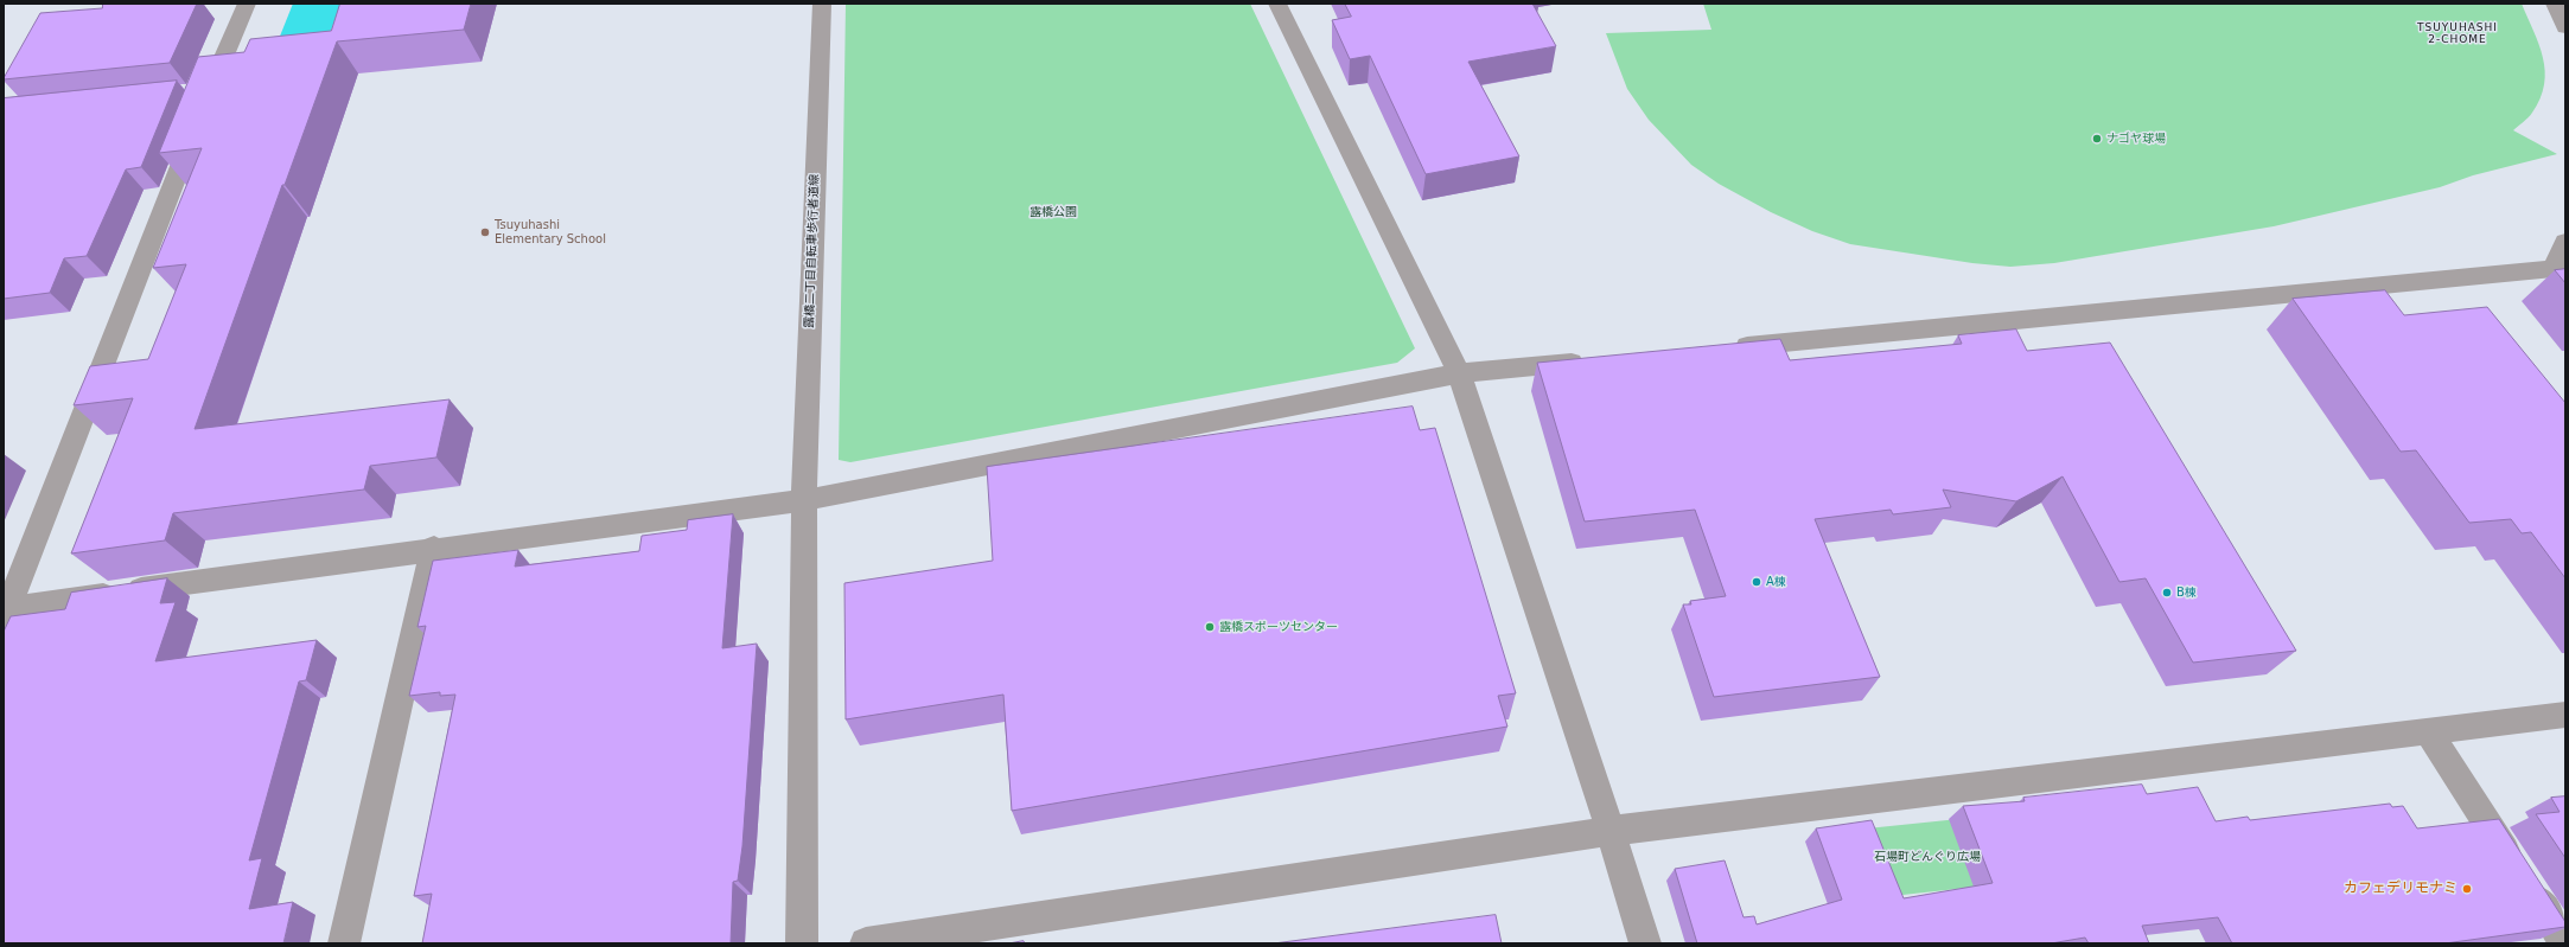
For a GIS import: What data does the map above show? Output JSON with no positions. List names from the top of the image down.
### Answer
{
  "streets": {
    "street": ["露橋二丁目自転車歩行者道線"]
  },
  "districts": ["TSUYUHASHI 2-CHOME"],
  "parks": ["露橋公園", "石場町どんぐり広場"],
  "places": [
    "ナゴヤ球場",
    "Tsuyuhashi Elementary School",
    "A棟",
    "B棟",
    "露橋スポーツセンター",
    "カフェデリモナミ"
  ]
}
